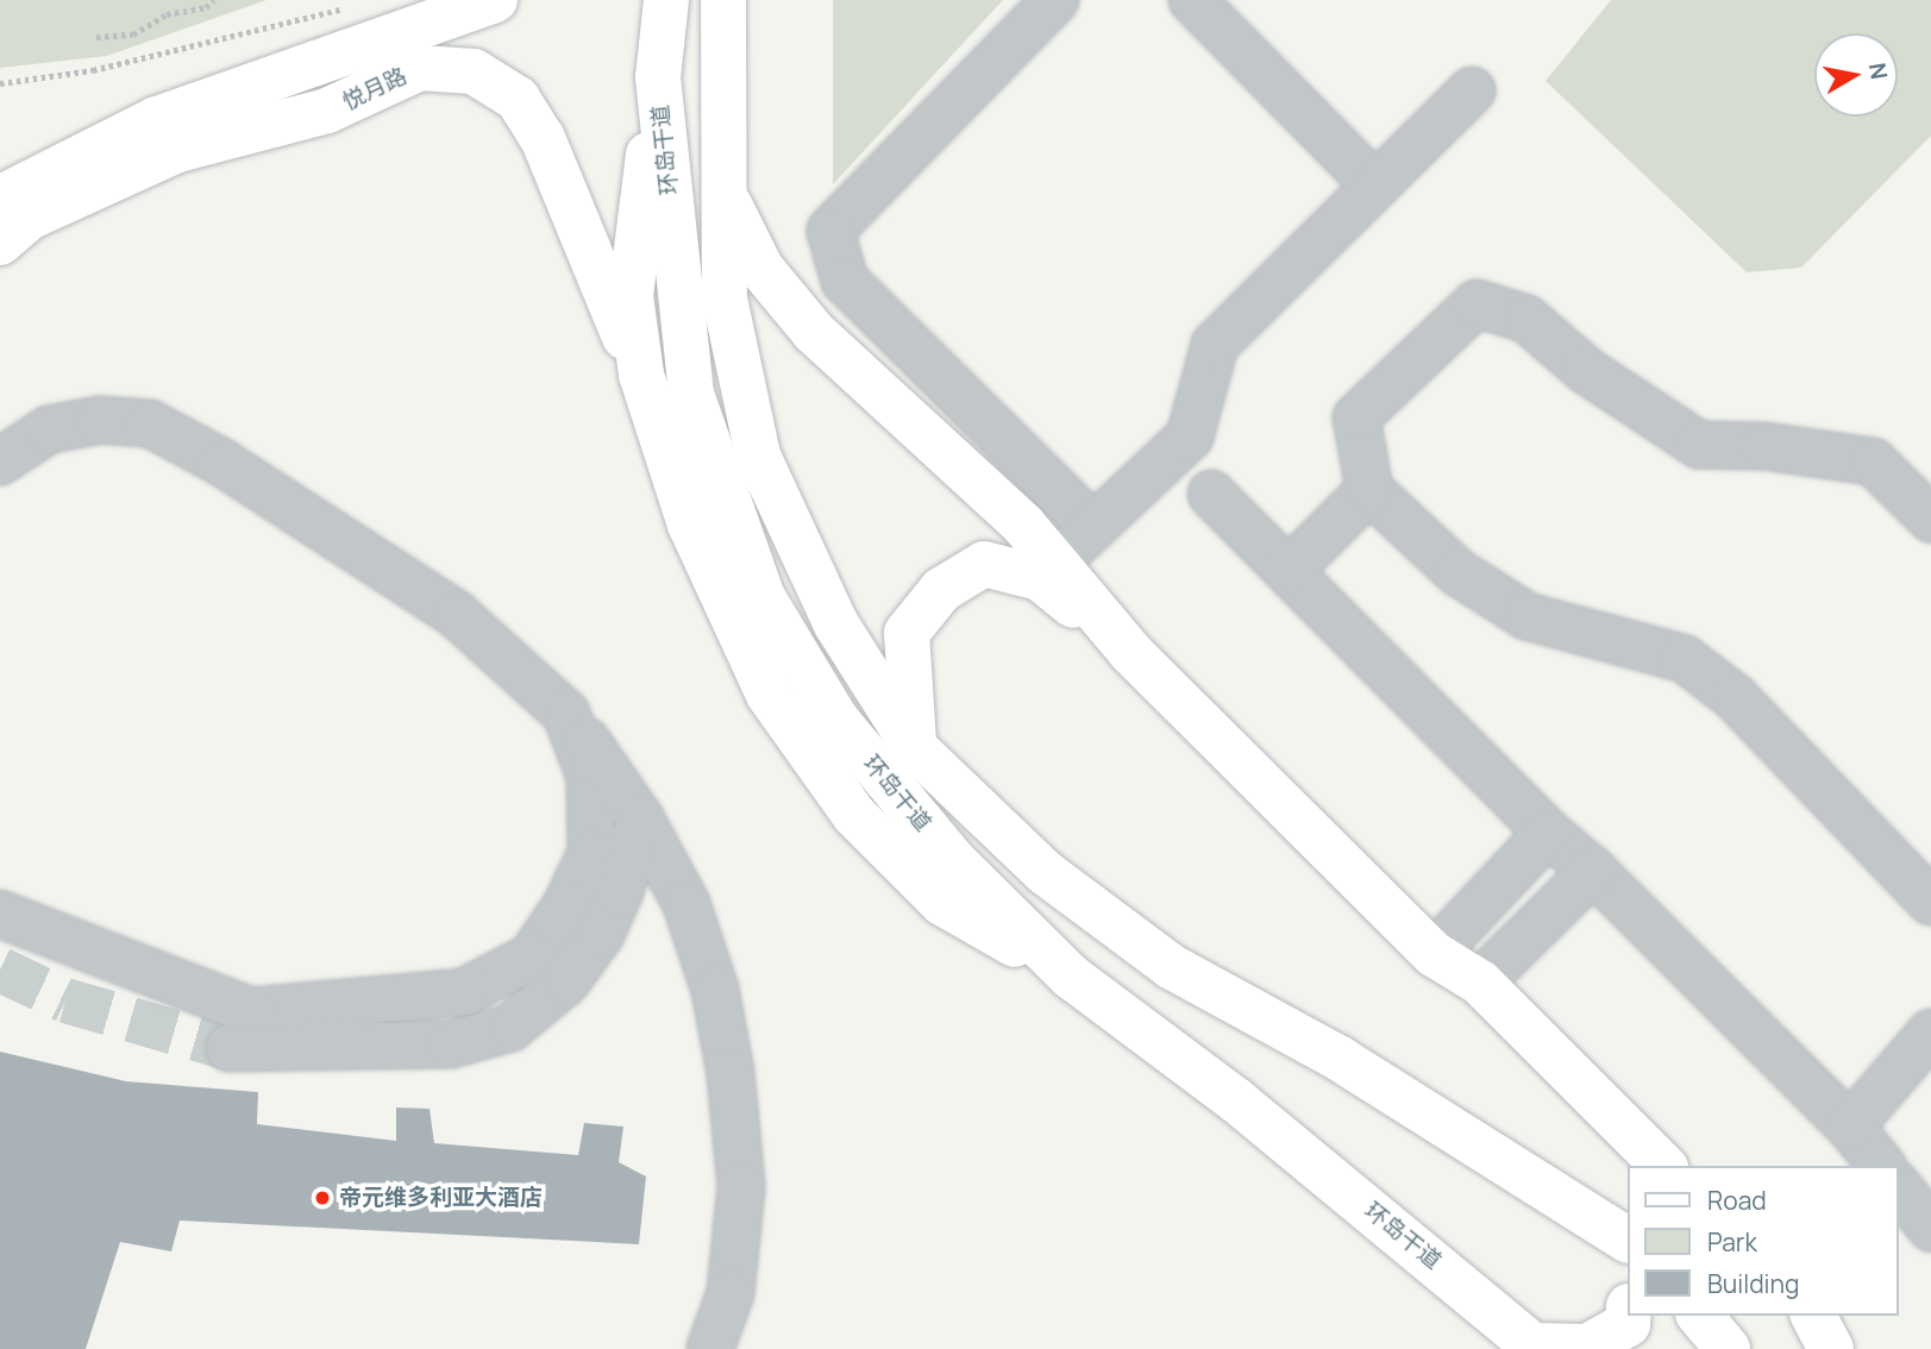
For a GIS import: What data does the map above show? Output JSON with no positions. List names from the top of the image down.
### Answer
{
  "streets": {
    "main road": ["悦月路", "环岛干道"]
  },
  "places": ["帝元维多利亚大酒店"],
  "legend": ["Road", "Park", "Building"],
  "north": "right"
}
